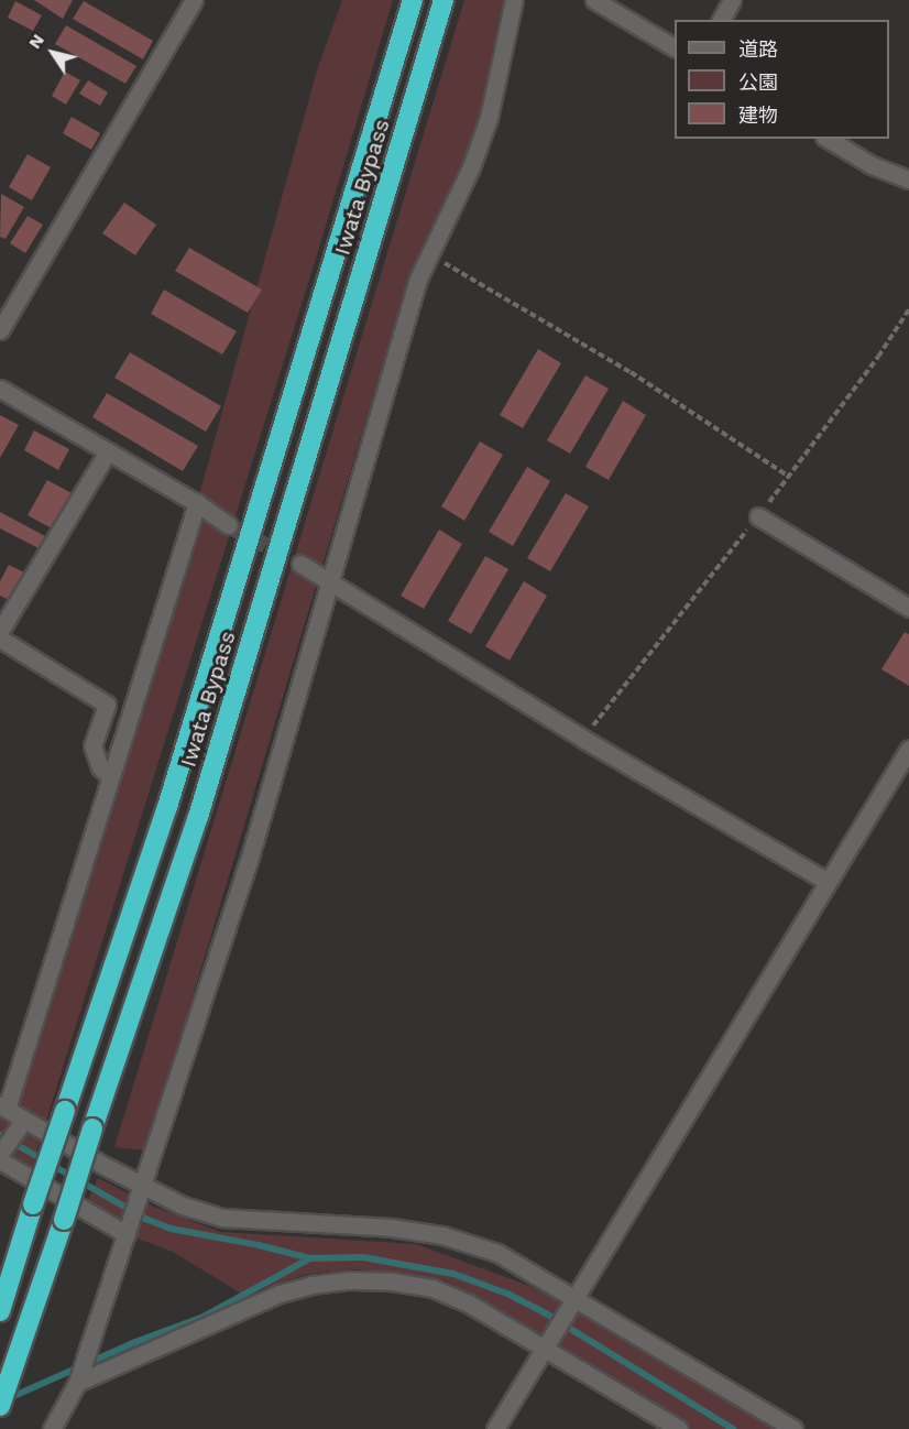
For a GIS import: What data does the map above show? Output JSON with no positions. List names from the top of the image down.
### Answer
{
  "streets": {
    "highway": ["Iwata Bypass"]
  },
  "legend": ["道路", "公園", "建物"],
  "north": "top left"
}
